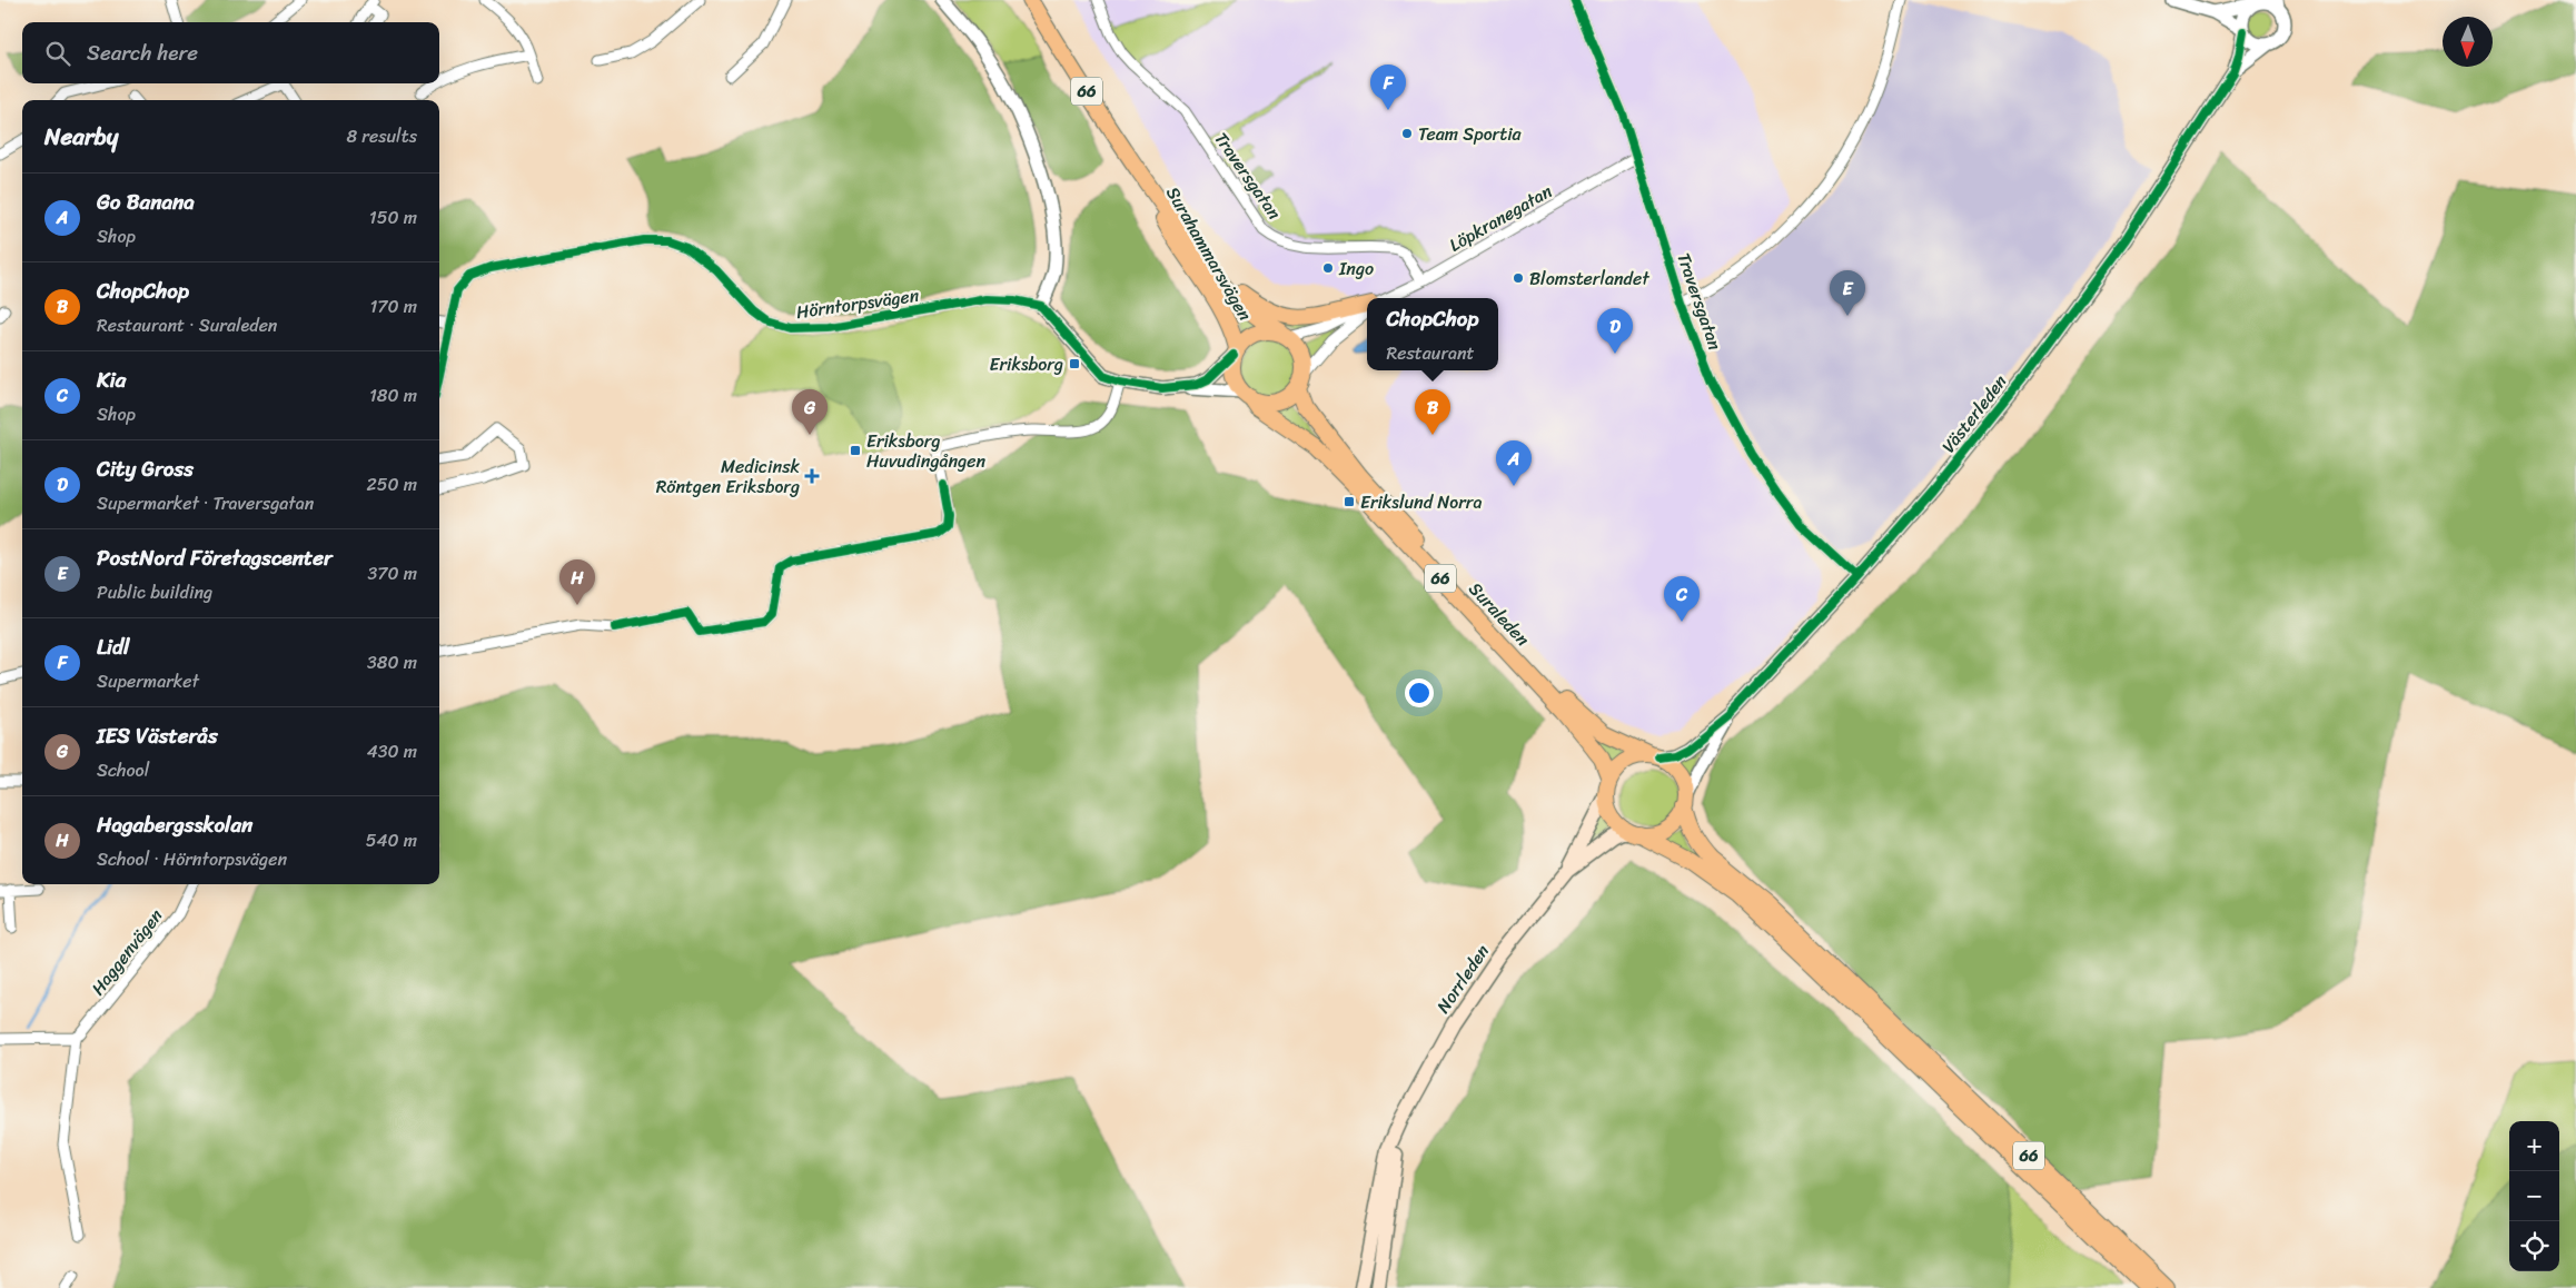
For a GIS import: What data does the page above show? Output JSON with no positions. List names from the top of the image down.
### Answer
{
  "streets": {
    "main road": [
      "66",
      "Surahammarsvägen",
      "Suraleden",
      "Norrleden"
    ],
    "street": [
      "Traversgatan",
      "Löpkranegatan",
      "Hörntorpsvägen",
      "Västerleden",
      "Haggenvägen"
    ]
  },
  "crossings": [
    ["66", "Surahammarsvägen"],
    ["66", "Västerleden"],
    ["66", "Suraleden"],
    ["66", "Norrleden"],
    ["Traversgatan", "Löpkranegatan"],
    ["Traversgatan", "Västerleden"],
    ["Surahammarsvägen", "Suraleden"],
    ["Västerleden", "Suraleden"],
    ["Västerleden", "Norrleden"],
    ["Suraleden", "Norrleden"]
  ],
  "places": {
    "other": ["Team Sportia", "Ingo", "Blomsterlandet"],
    "transit": ["Eriksborg", "Eriksborg Huvudingången", "Erikslund Norra"],
    "health": ["Medicinsk Röntgen Eriksborg"]
  },
  "north": "bottom",
  "page": {
    "search": "Search here",
    "pins": [
      "F",
      "E",
      "D",
      "B",
      "G",
      "A",
      "H",
      "C"
    ],
    "heading": ["Nearby", "8 results"],
    "list": [
      {
        "mark": "A",
        "name": "Go Banana",
        "note": "Shop",
        "value": "150 m"
      },
      {
        "mark": "B",
        "name": "ChopChop",
        "note": "Restaurant · Suraleden",
        "value": "170 m"
      },
      {
        "mark": "C",
        "name": "Kia",
        "note": "Shop",
        "value": "180 m"
      },
      {
        "mark": "D",
        "name": "City Gross",
        "note": "Supermarket · Traversgatan",
        "value": "250 m"
      },
      {
        "mark": "E",
        "name": "PostNord Företagscenter",
        "note": "Public building",
        "value": "370 m"
      },
      {
        "mark": "F",
        "name": "Lidl",
        "note": "Supermarket",
        "value": "380 m"
      },
      {
        "mark": "G",
        "name": "IES Västerås",
        "note": "School",
        "value": "430 m"
      },
      {
        "mark": "H",
        "name": "Hagabergsskolan",
        "note": "School · Hörntorpsvägen",
        "value": "540 m"
      }
    ],
    "popup": ["ChopChop", "Restaurant"],
    "map_buttons": ["+", "−"]
  }
}
